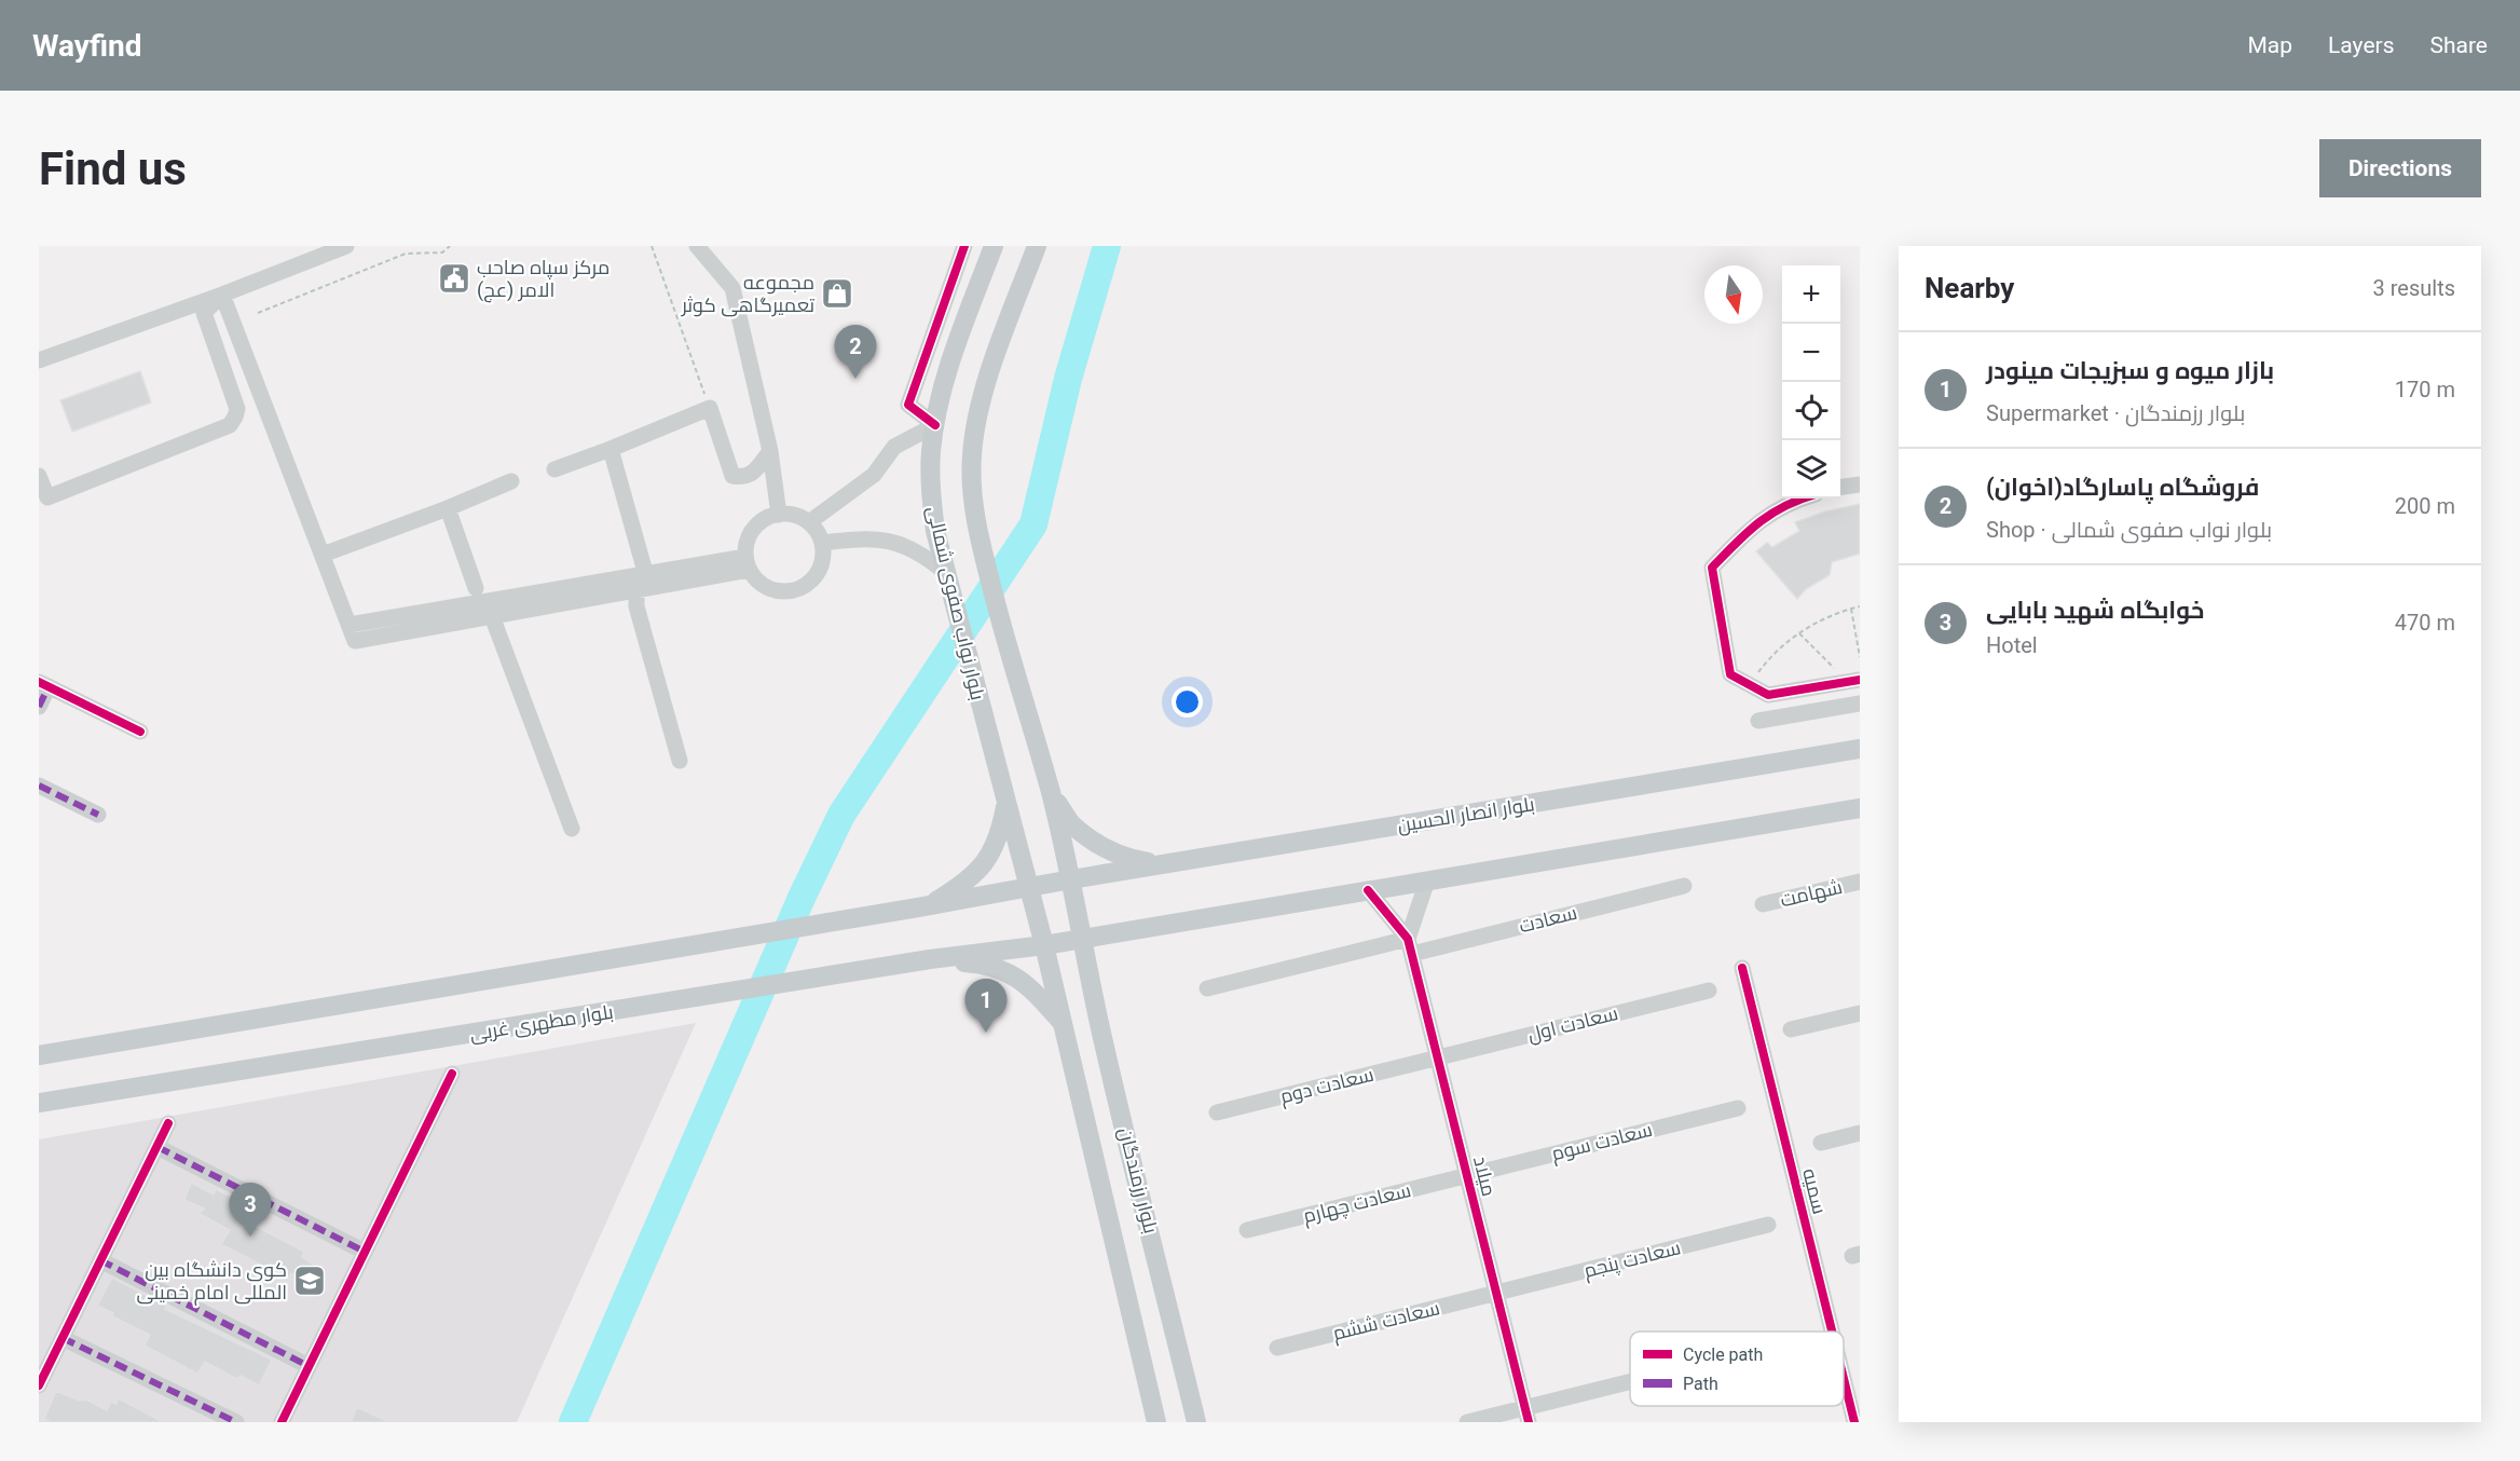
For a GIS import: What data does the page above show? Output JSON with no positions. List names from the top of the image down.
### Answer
{
  "streets": {
    "main road": [
      "بلوار نواب صفوی شمالی",
      "بلوار انصار الحسین",
      "بلوار مطهری غربی",
      "بلوار رزمندگان"
    ],
    "street": [
      "شهامت",
      "سعادت",
      "سعادت اول",
      "سعادت دوم",
      "سعادت سوم",
      "میلاد",
      "سمیه",
      "سعادت چهارم",
      "سعادت پنجم",
      "سعادت ششم"
    ]
  },
  "crossings": [
    ["بلوار نواب صفوی شمالی", "بلوار انصار الحسین"],
    ["بلوار نواب صفوی شمالی", "بلوار مطهری غربی"],
    ["بلوار نواب صفوی شمالی", "بلوار رزمندگان"],
    ["بلوار انصار الحسین", "بلوار رزمندگان"],
    ["سعادت", "میلاد"],
    ["بلوار مطهری غربی", "بلوار رزمندگان"],
    ["سعادت اول", "سعادت دوم"],
    ["سعادت اول", "میلاد"],
    ["سعادت دوم", "میلاد"],
    ["سعادت سوم", "میلاد"],
    ["سعادت سوم", "سعادت چهارم"],
    ["میلاد", "سعادت چهارم"],
    ["میلاد", "سعادت پنجم"],
    ["میلاد", "سعادت ششم"],
    ["سعادت پنجم", "سعادت ششم"]
  ],
  "places": {
    "public building": ["مرکز سپاه صاحب الامر (عج)"],
    "shop": ["مجموعه تعمیرگاهی کوثر"],
    "school or university": ["کوی دانشگاه بین المللی امام خمینی"]
  },
  "legend": ["Cycle path", "Path"],
  "north": "bottom",
  "page": {
    "header": "Wayfind",
    "nav": ["Map", "Layers", "Share"],
    "buttons": "Directions",
    "title": "Find us",
    "heading": ["Nearby", "3 results"],
    "map_buttons": ["+", "−"],
    "pins": ["2", "1", "3"],
    "list": [
      {
        "mark": "1",
        "name": "بازار میوه و سبزیجات مینودر",
        "note": "Supermarket · بلوار رزمندگان",
        "value": "170 m"
      },
      {
        "mark": "2",
        "name": "فروشگاه پاسارگاد(اخوان)",
        "note": "Shop · بلوار نواب صفوی شمالی",
        "value": "200 m"
      },
      {
        "mark": "3",
        "name": "خوابگاه شهید بابایی",
        "note": "Hotel",
        "value": "470 m"
      }
    ]
  }
}
